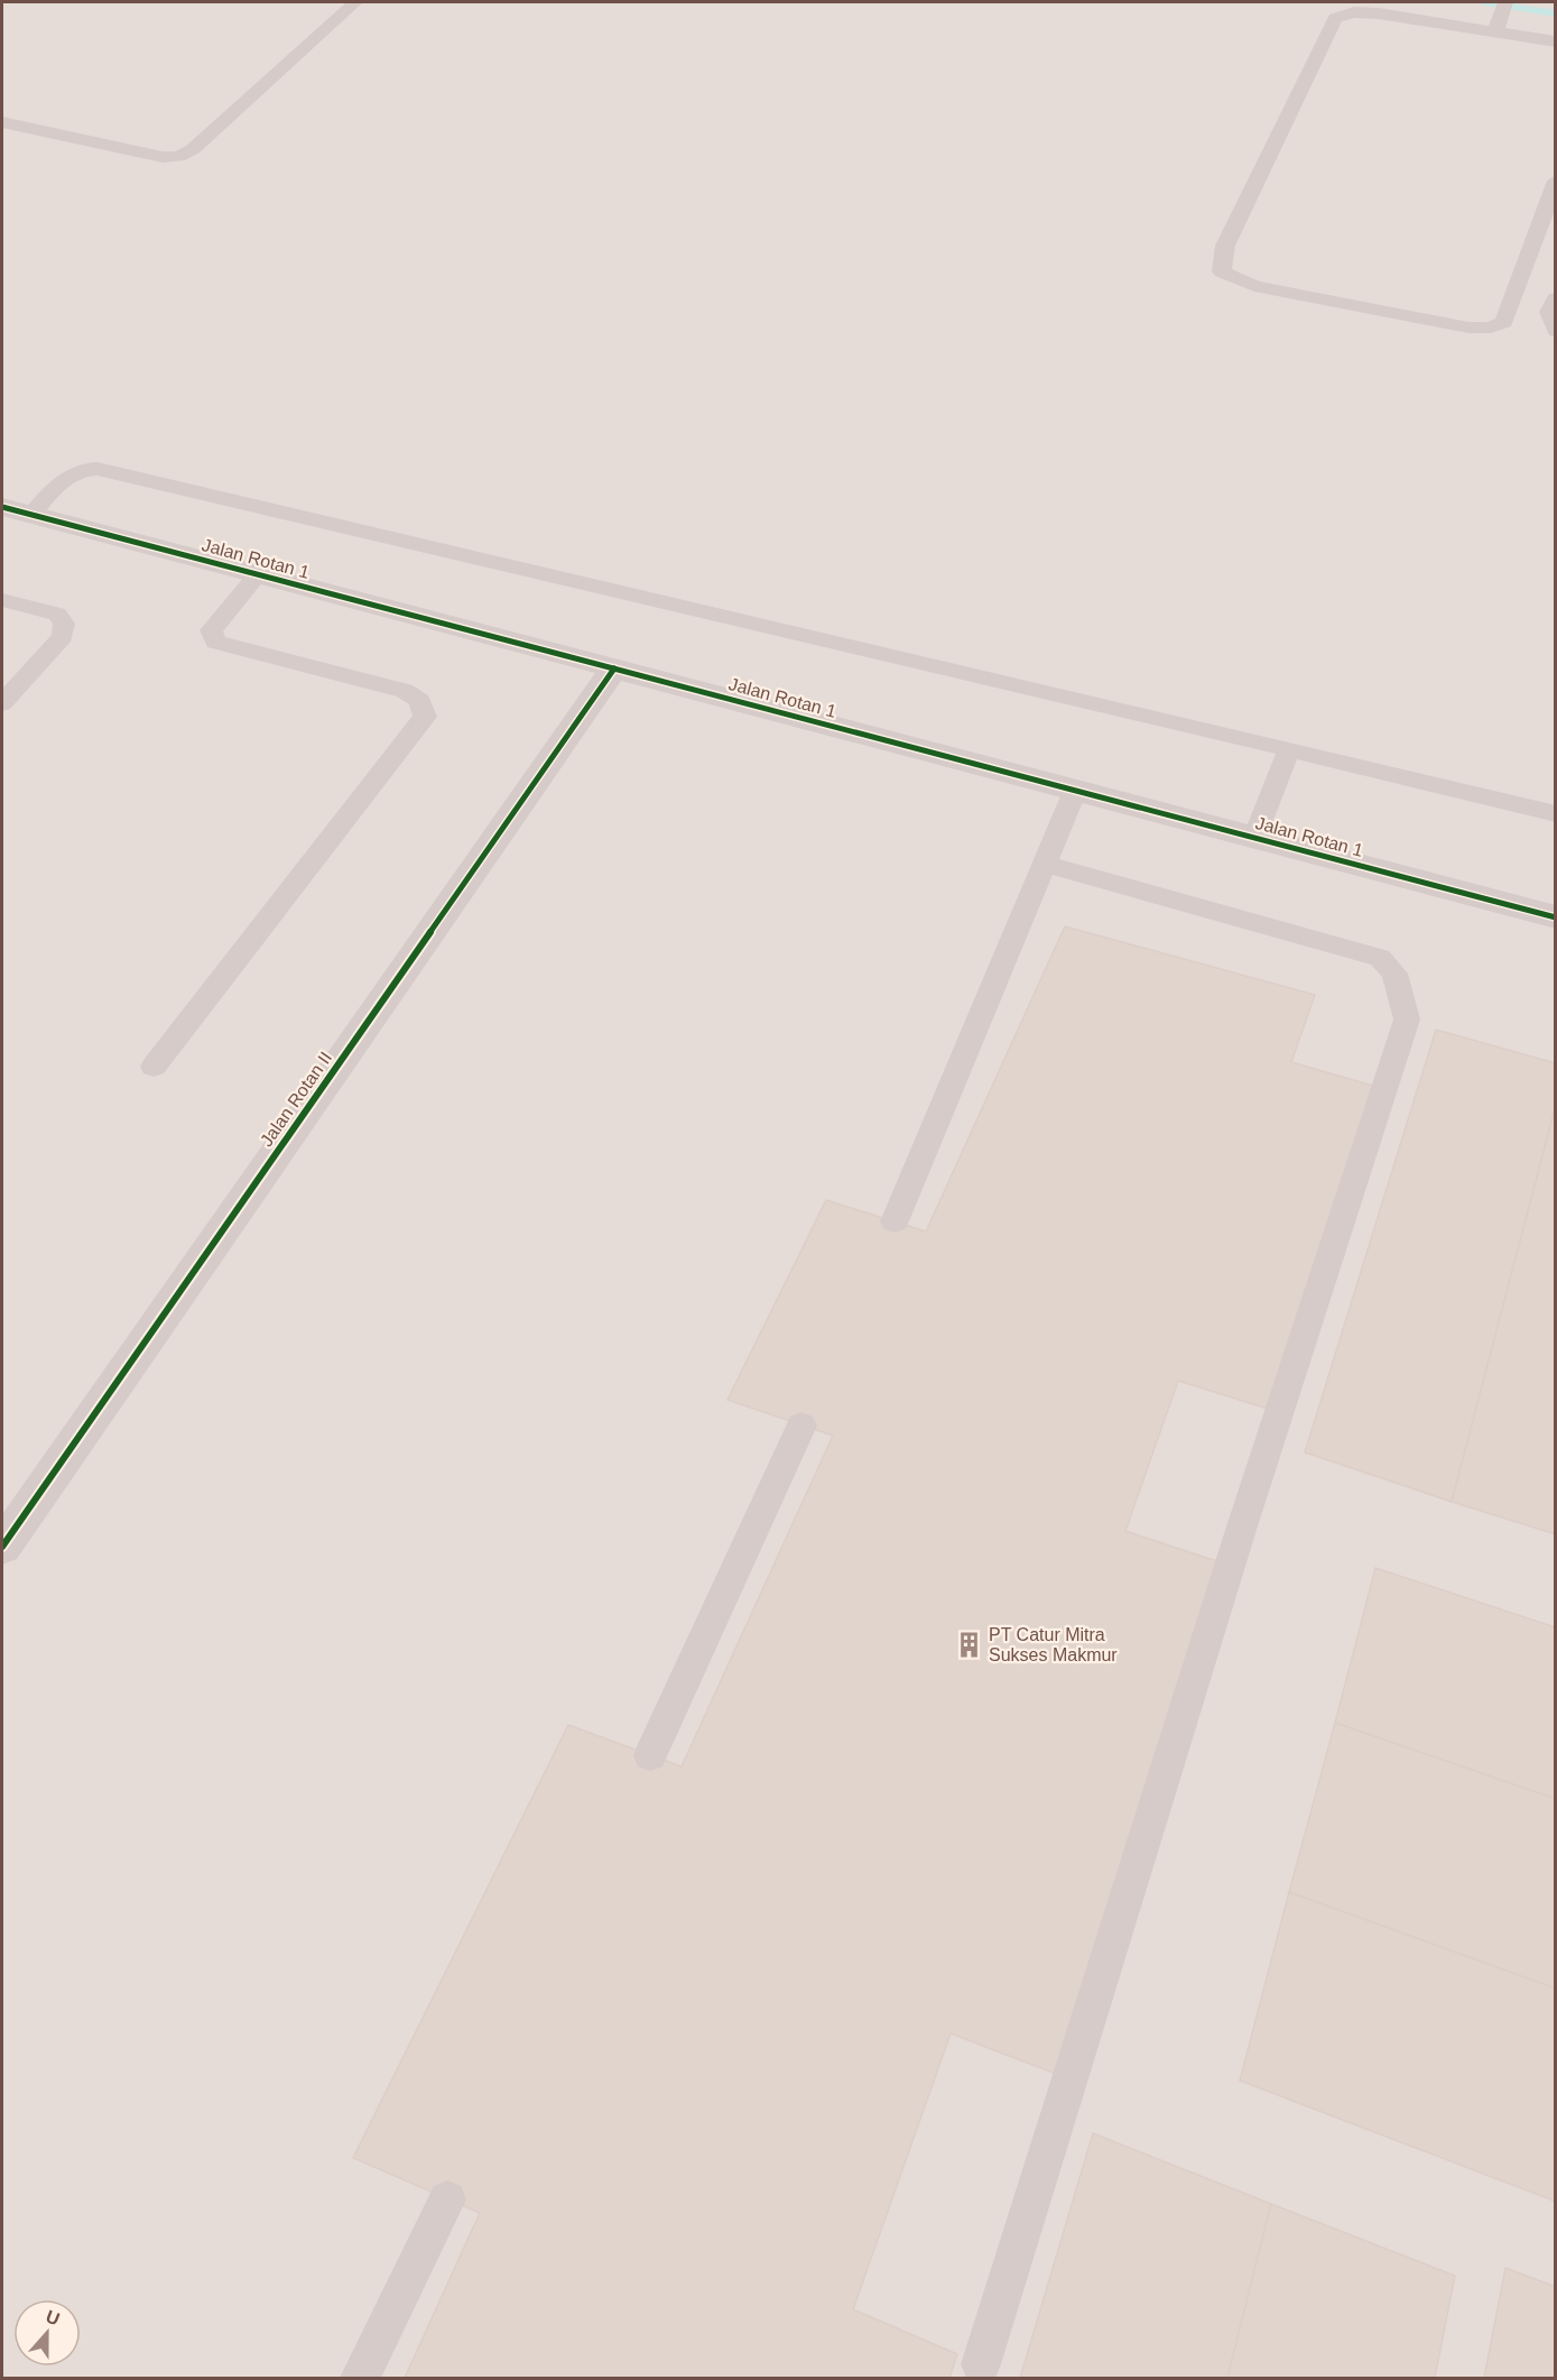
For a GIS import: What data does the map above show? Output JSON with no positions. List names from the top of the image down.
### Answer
{
  "streets": {
    "street": ["Jalan Rotan 1", "Jalan Rotan II"]
  },
  "crossings": [
    ["Jalan Rotan 1", "Jalan Rotan II"]
  ],
  "places": {
    "building": ["PT Catur Mitra Sukses Makmur"]
  },
  "north": "top"
}
